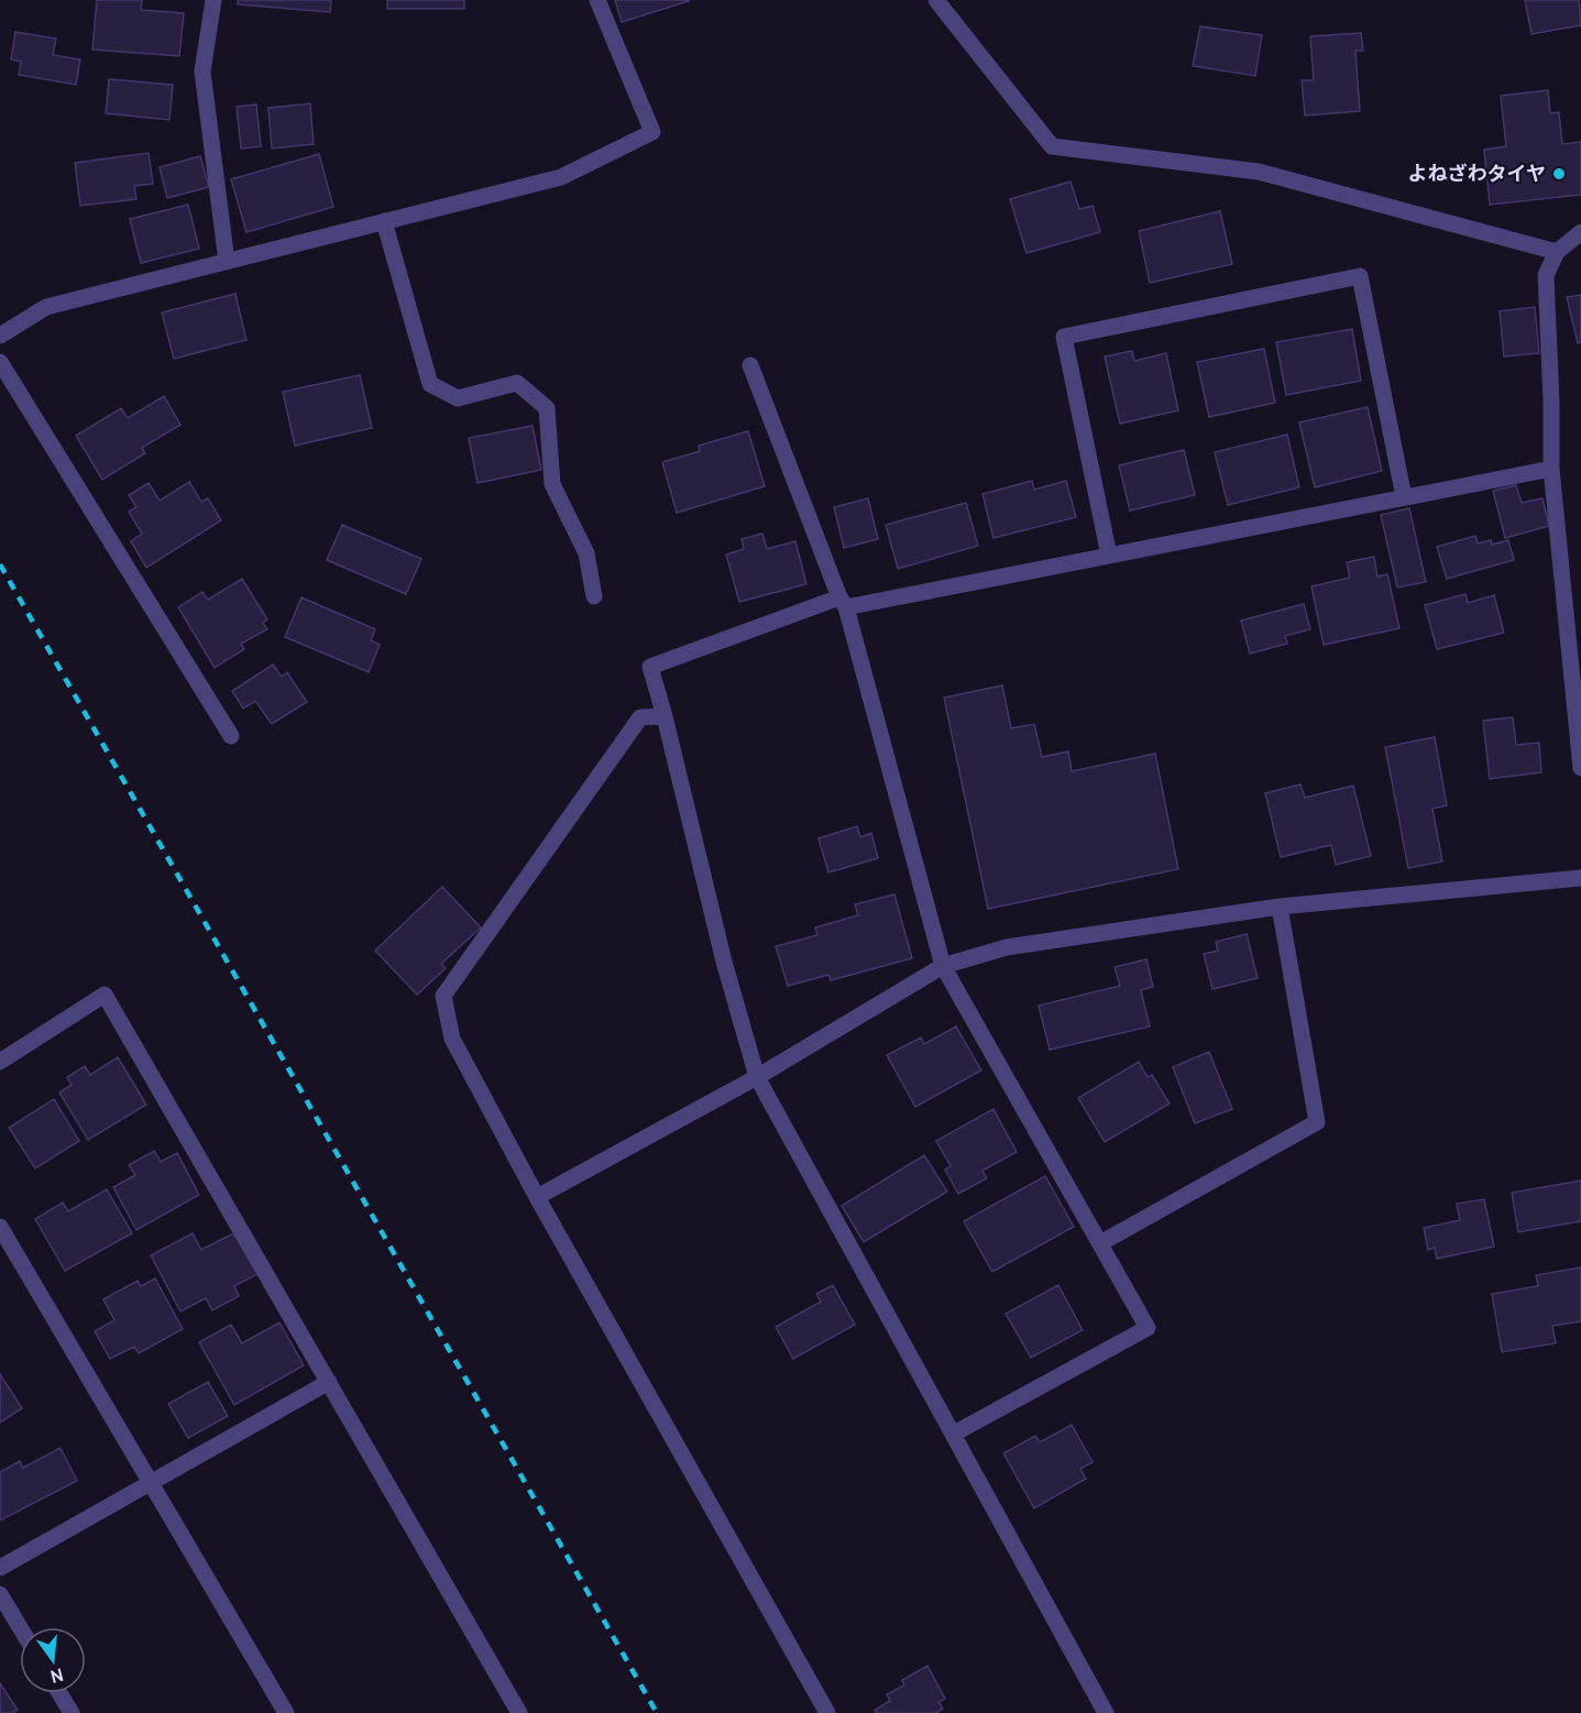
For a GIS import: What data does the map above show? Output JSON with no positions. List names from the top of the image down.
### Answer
{
  "places": ["よねざわタイヤ"],
  "north": "bottom"
}
